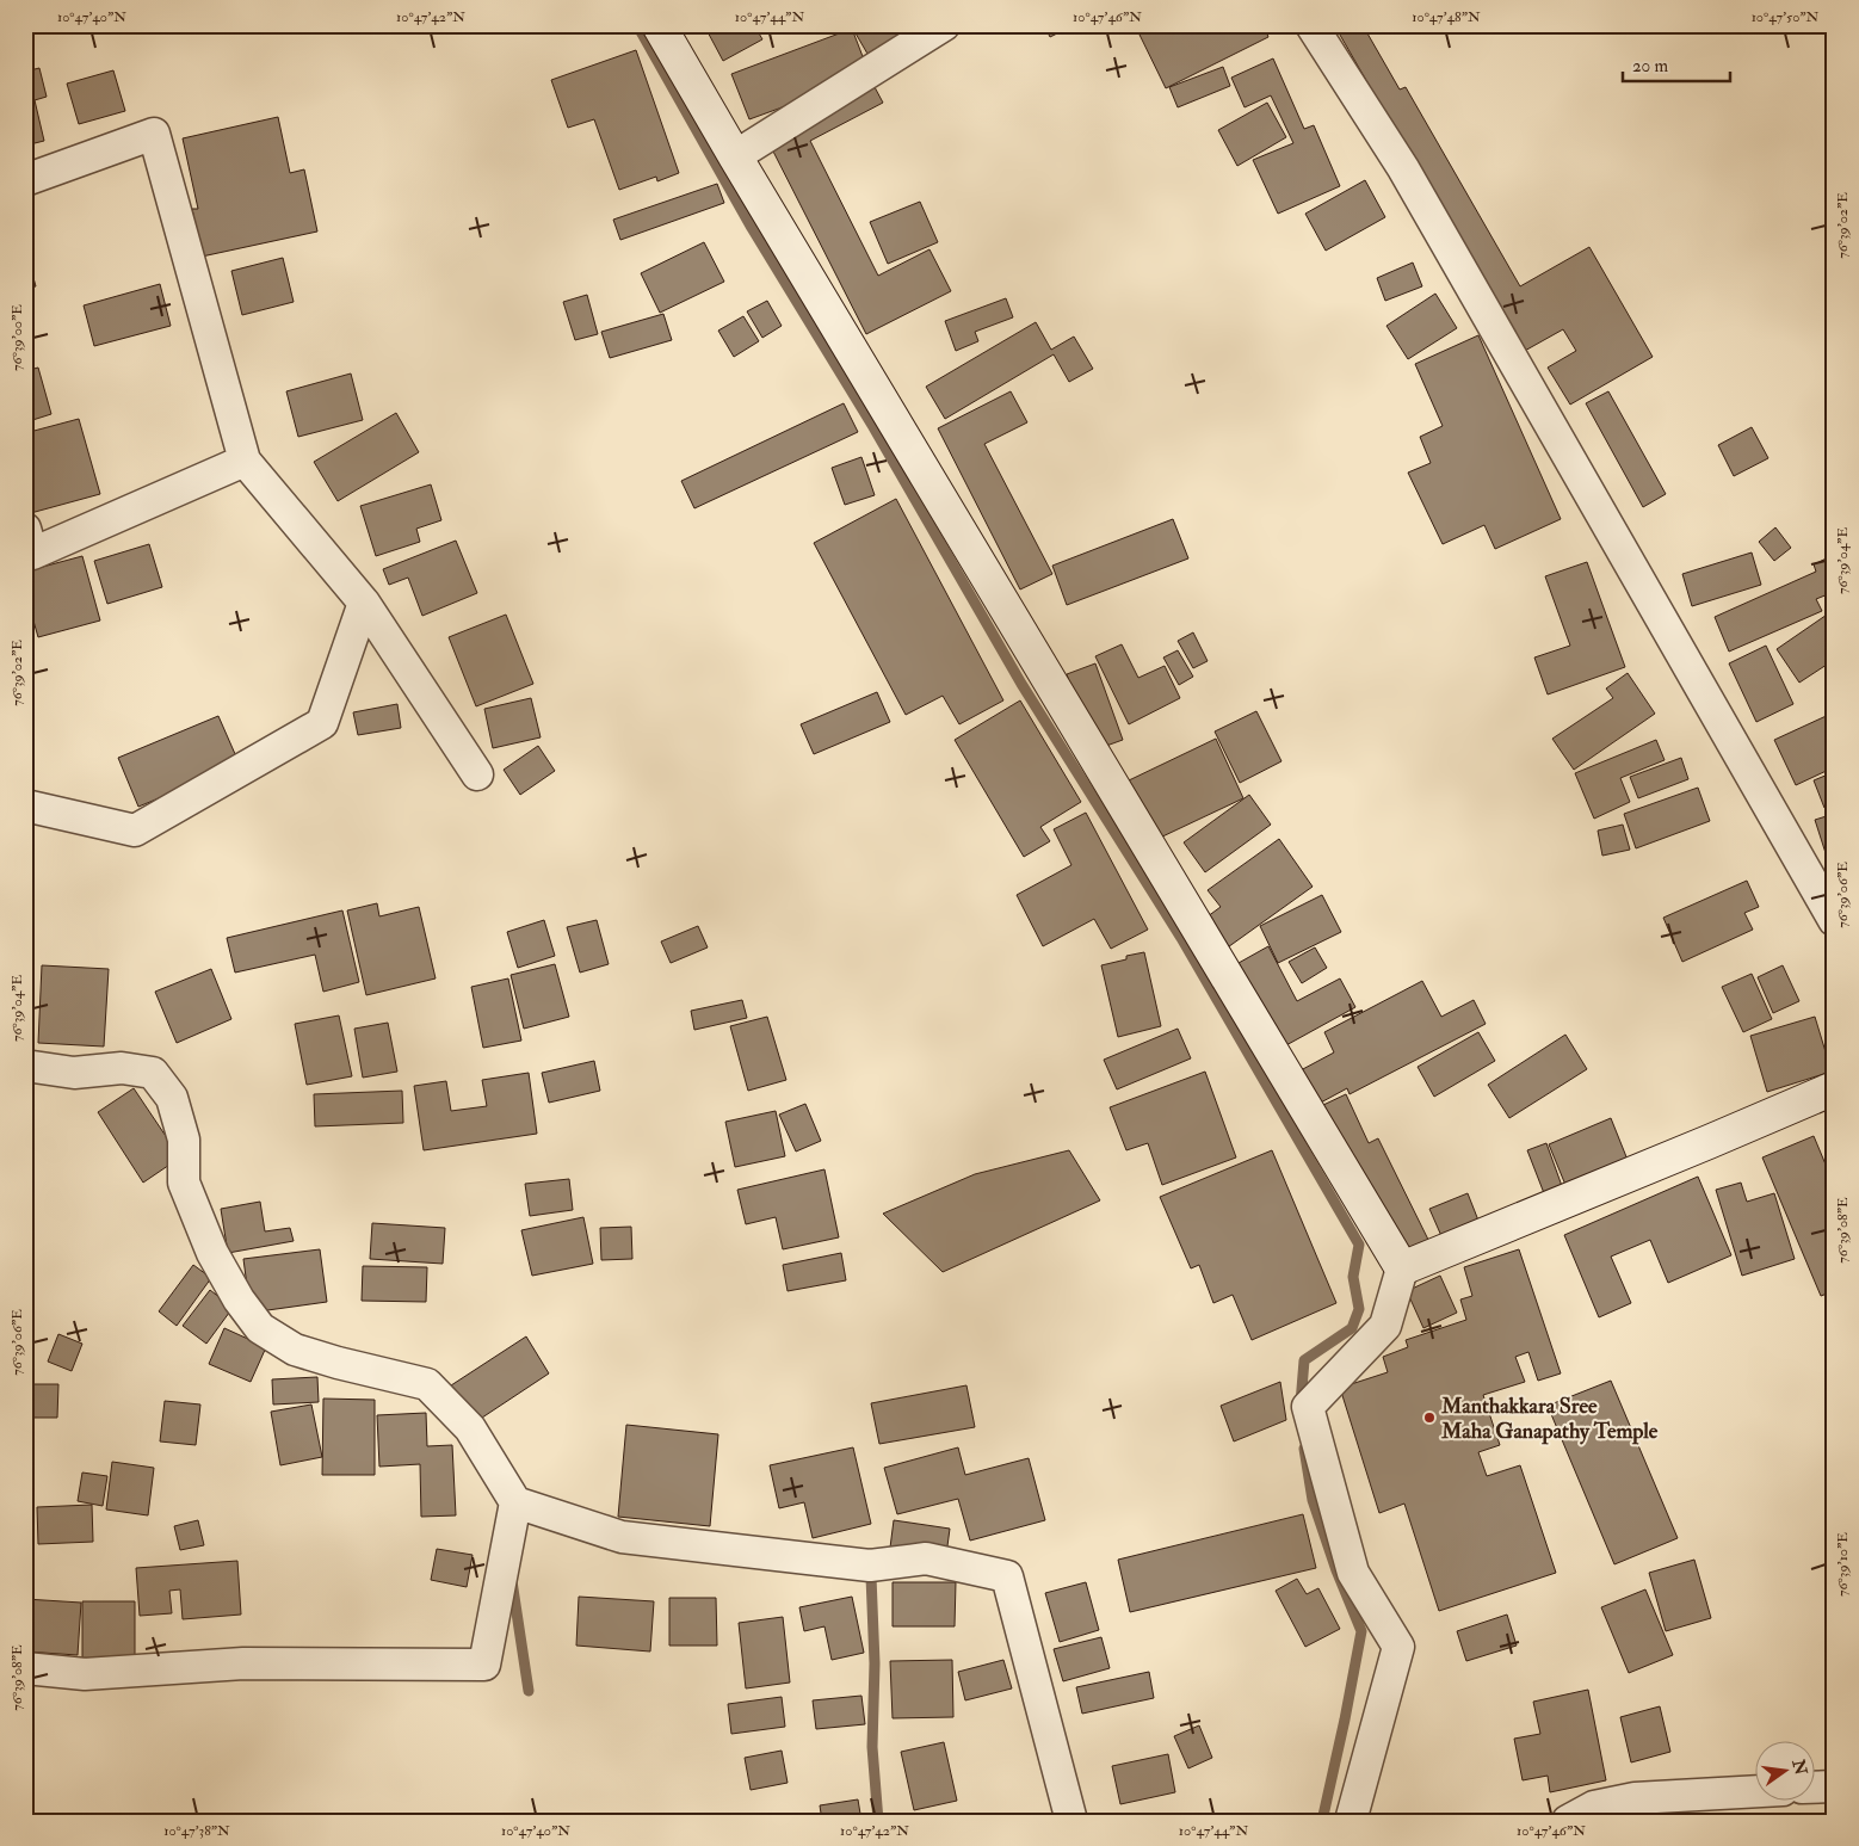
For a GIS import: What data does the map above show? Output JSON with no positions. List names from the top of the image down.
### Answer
{
  "places": ["Manthakkara Sree Maha Ganapathy Temple"],
  "scale_bar": "20 m",
  "north": "right",
  "coordinates": [
    "10°47'40\"N",
    "10°47'42\"N",
    "10°47'44\"N",
    "10°47'46\"N",
    "10°47'48\"N",
    "10°47'50\"N",
    "76°39'02\"E",
    "76°39'00\"E",
    "76°39'04\"E",
    "76°39'06\"E",
    "76°39'08\"E",
    "76°39'10\"E",
    "10°47'38\"N"
  ]
}
